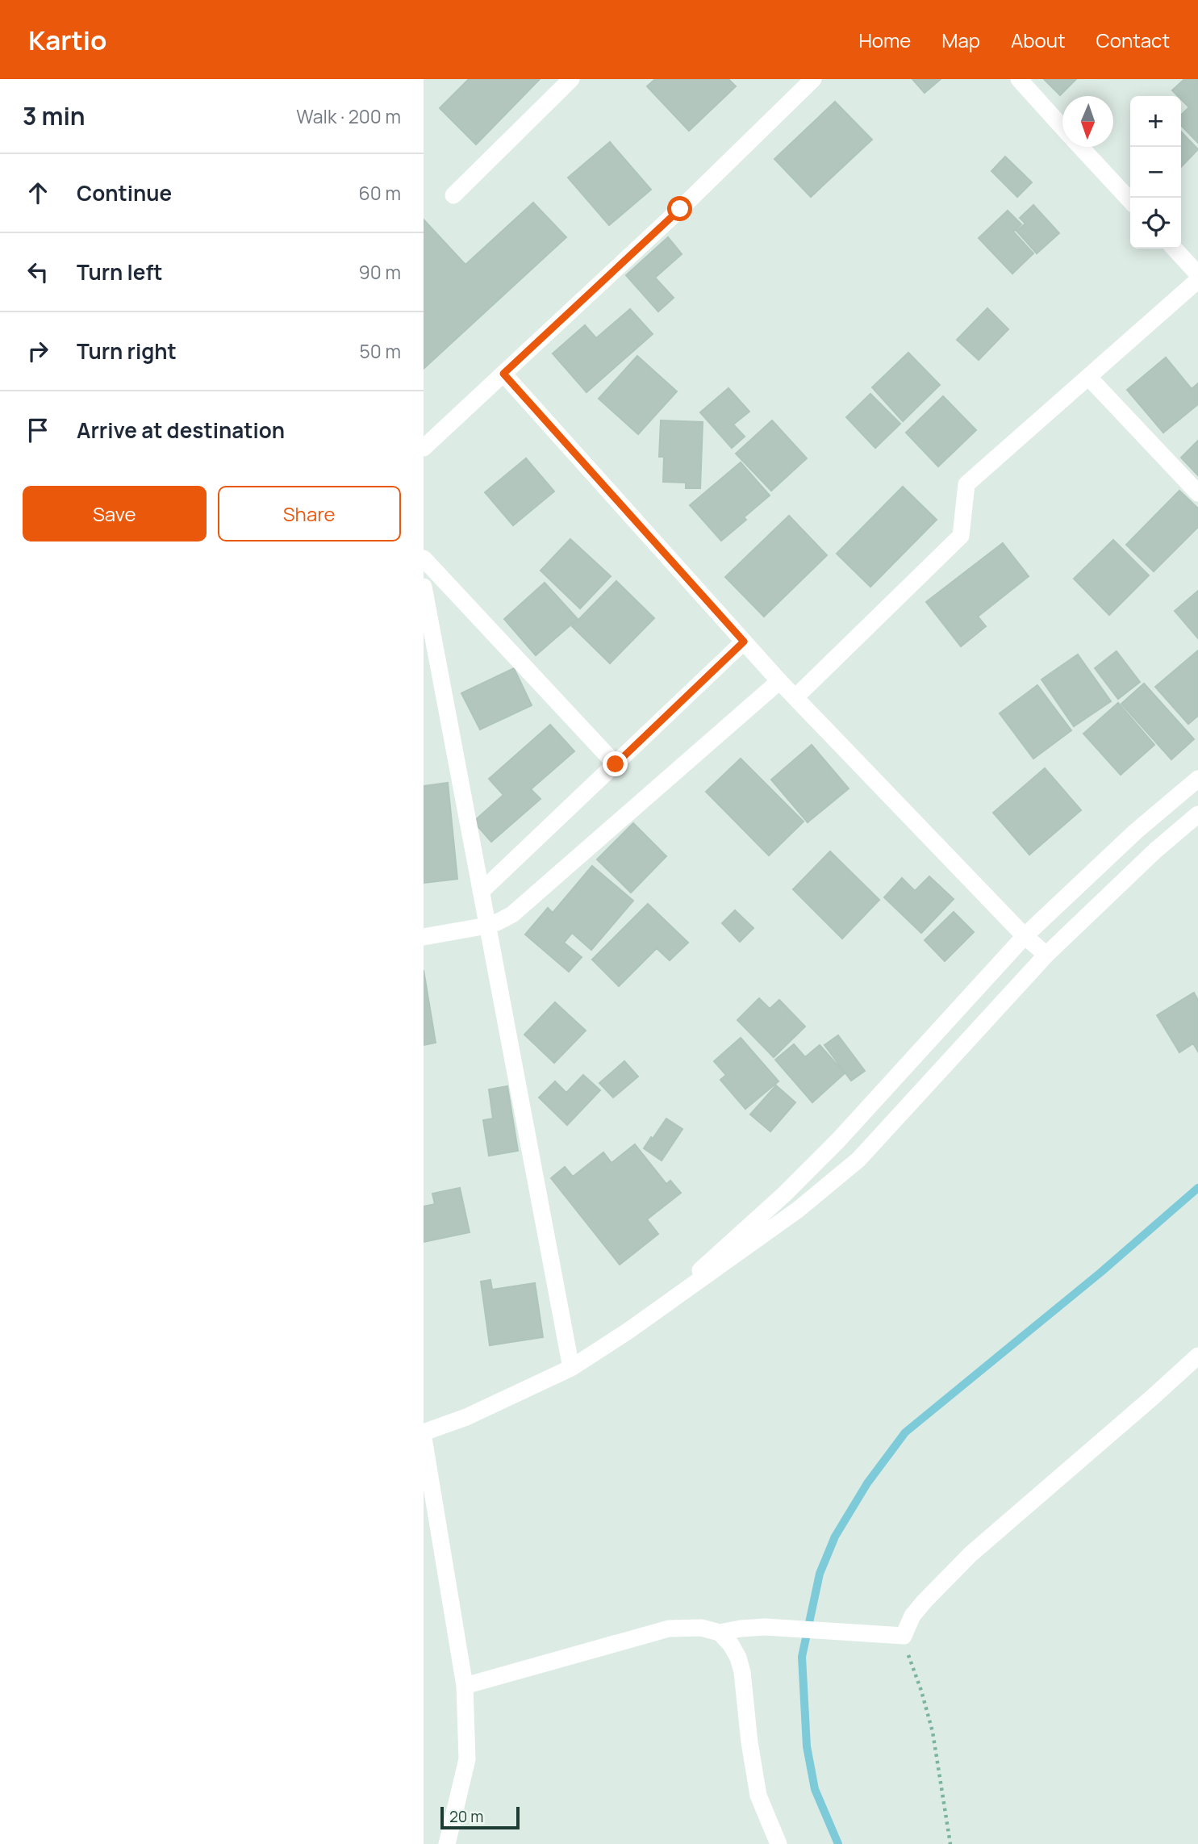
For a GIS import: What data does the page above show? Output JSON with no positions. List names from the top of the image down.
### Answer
{
  "scale_bar": "20 m",
  "north": "bottom",
  "page": {
    "header": "Kartio",
    "nav": [
      "Home",
      "Map",
      "About",
      "Contact"
    ],
    "heading": ["3 min", "Walk · 200 m"],
    "map_buttons": ["+", "−"],
    "list": [
      ["Continue", "60 m"],
      ["Turn left", "90 m"],
      ["Turn right", "50 m"],
      "Arrive at destination"
    ],
    "buttons": ["Save", "Share"],
    "scale": "20 m"
  }
}
